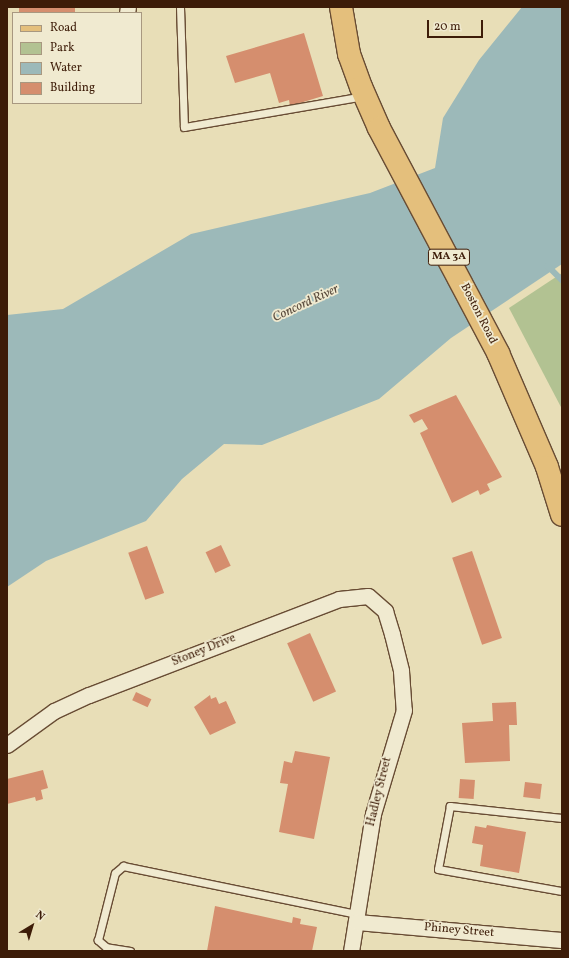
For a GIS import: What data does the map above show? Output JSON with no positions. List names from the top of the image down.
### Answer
{
  "streets": {
    "main road": ["MA 3A", "Boston Road"],
    "street": ["Stoney Drive", "Hadley Street", "Phiney Street"]
  },
  "crossings": [
    ["Stoney Drive", "Hadley Street"],
    ["Hadley Street", "Phiney Street"]
  ],
  "water": ["Concord River"],
  "legend": [
    "Road",
    "Park",
    "Water",
    "Building"
  ],
  "scale_bar": "20 m",
  "north": "top right"
}
